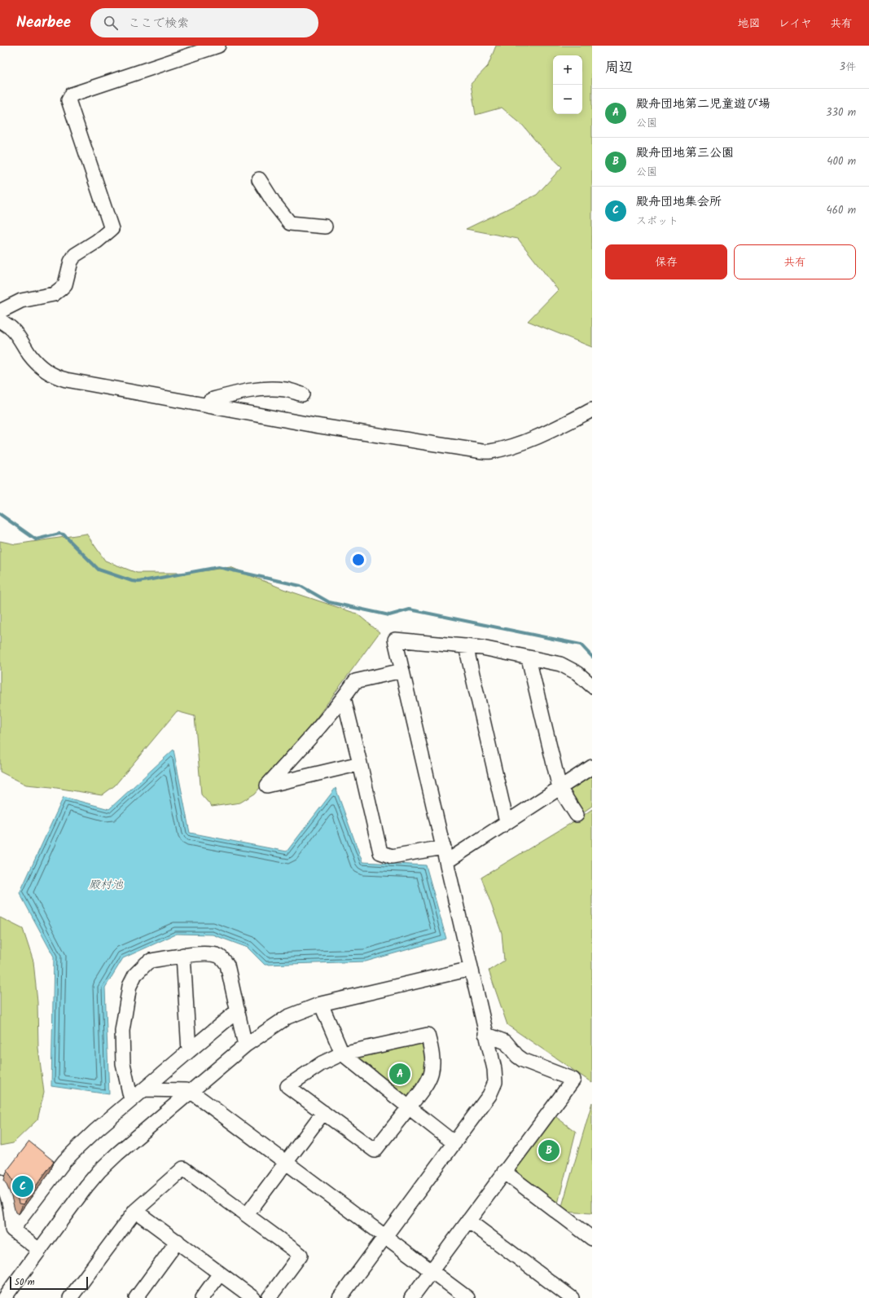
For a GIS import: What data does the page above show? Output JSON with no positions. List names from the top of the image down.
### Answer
{
  "water": ["殿村池"],
  "scale_bar": "50 m",
  "page": {
    "header": "Nearbee",
    "search": "ここで検索",
    "nav": ["地図", "レイヤ", "共有"],
    "heading": ["周辺", "3件"],
    "map_buttons": ["+", "−"],
    "list": [
      {
        "mark": "A",
        "name": "殿舟団地第二児童遊び場",
        "note": "公園",
        "value": "330 m"
      },
      {
        "mark": "B",
        "name": "殿舟団地第三公園",
        "note": "公園",
        "value": "400 m"
      },
      {
        "mark": "C",
        "name": "殿舟団地集会所",
        "note": "スポット",
        "value": "460 m"
      }
    ],
    "buttons": ["保存", "共有"],
    "pins": ["A", "B", "C"],
    "scale": "50 m"
  }
}
